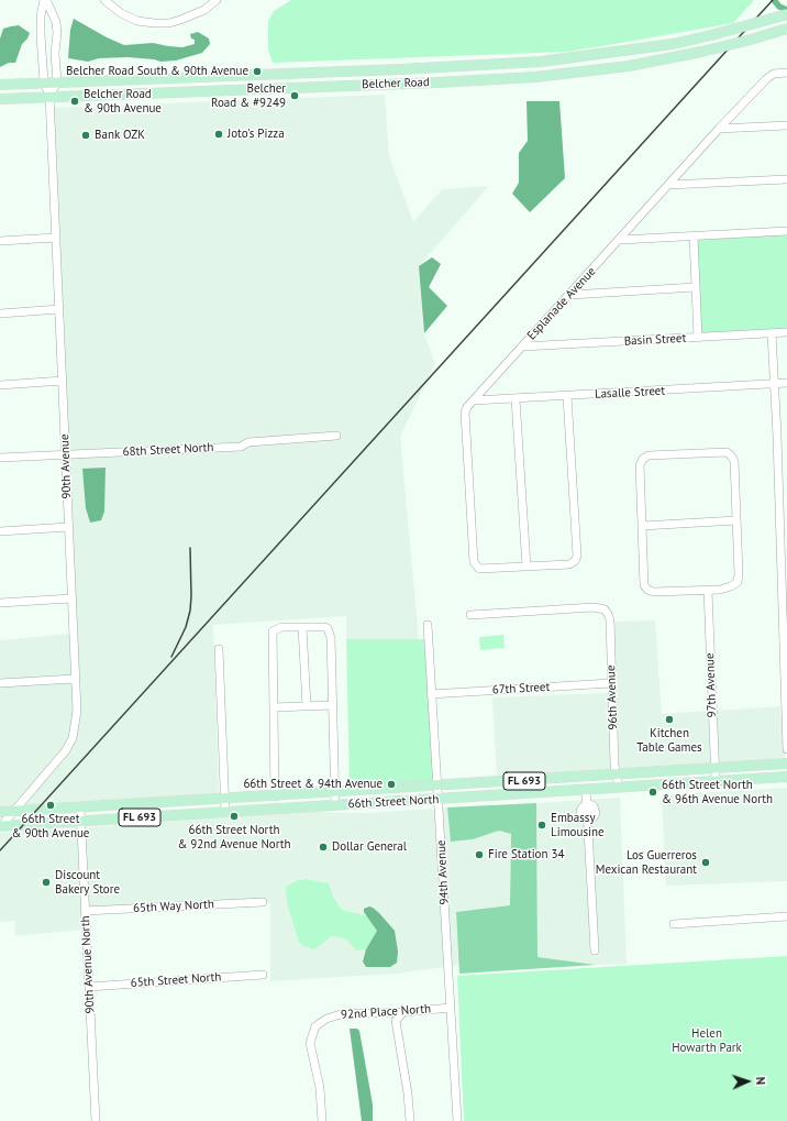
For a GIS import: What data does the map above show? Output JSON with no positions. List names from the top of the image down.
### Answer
{
  "streets": {
    "main road": ["Belcher Road", "FL 693", "66th Street North"],
    "street": [
      "Esplanade Avenue",
      "Basin Street",
      "Lasalle Street",
      "68th Street North",
      "90th Avenue",
      "97th Avenue",
      "67th Street",
      "96th Avenue",
      "94th Avenue",
      "65th Way North",
      "90th Avenue North",
      "65th Street North",
      "92nd Place North"
    ]
  },
  "crossings": [
    ["Belcher Road", "90th Avenue"],
    ["Esplanade Avenue", "Basin Street"],
    ["Esplanade Avenue", "Lasalle Street"],
    ["68th Street North", "90th Avenue"],
    ["90th Avenue", "66th Street North"],
    ["97th Avenue", "66th Street North"],
    ["67th Street", "96th Avenue"],
    ["67th Street", "94th Avenue"],
    ["96th Avenue", "66th Street North"],
    ["66th Street North", "94th Avenue"],
    ["66th Street North", "90th Avenue North"],
    ["94th Avenue", "92nd Place North"],
    ["65th Way North", "90th Avenue North"],
    ["90th Avenue North", "65th Street North"]
  ],
  "parks": ["Helen Howarth Park"],
  "places": [
    "Belcher Road South & 90th Avenue",
    "Belcher Road & #9249",
    "Belcher Road & 90th Avenue",
    "Joto's Pizza",
    "Bank OZK",
    "Kitchen Table Games",
    "66th Street & 94th Avenue",
    "66th Street North & 96th Avenue North",
    "66th Street & 90th Avenue",
    "66th Street North & 92nd Avenue North",
    "Embassy Limousine",
    "Dollar General",
    "Fire Station 34",
    "Los Guerreros Mexican Restaurant",
    "Discount Bakery Store"
  ],
  "north": "right"
}
